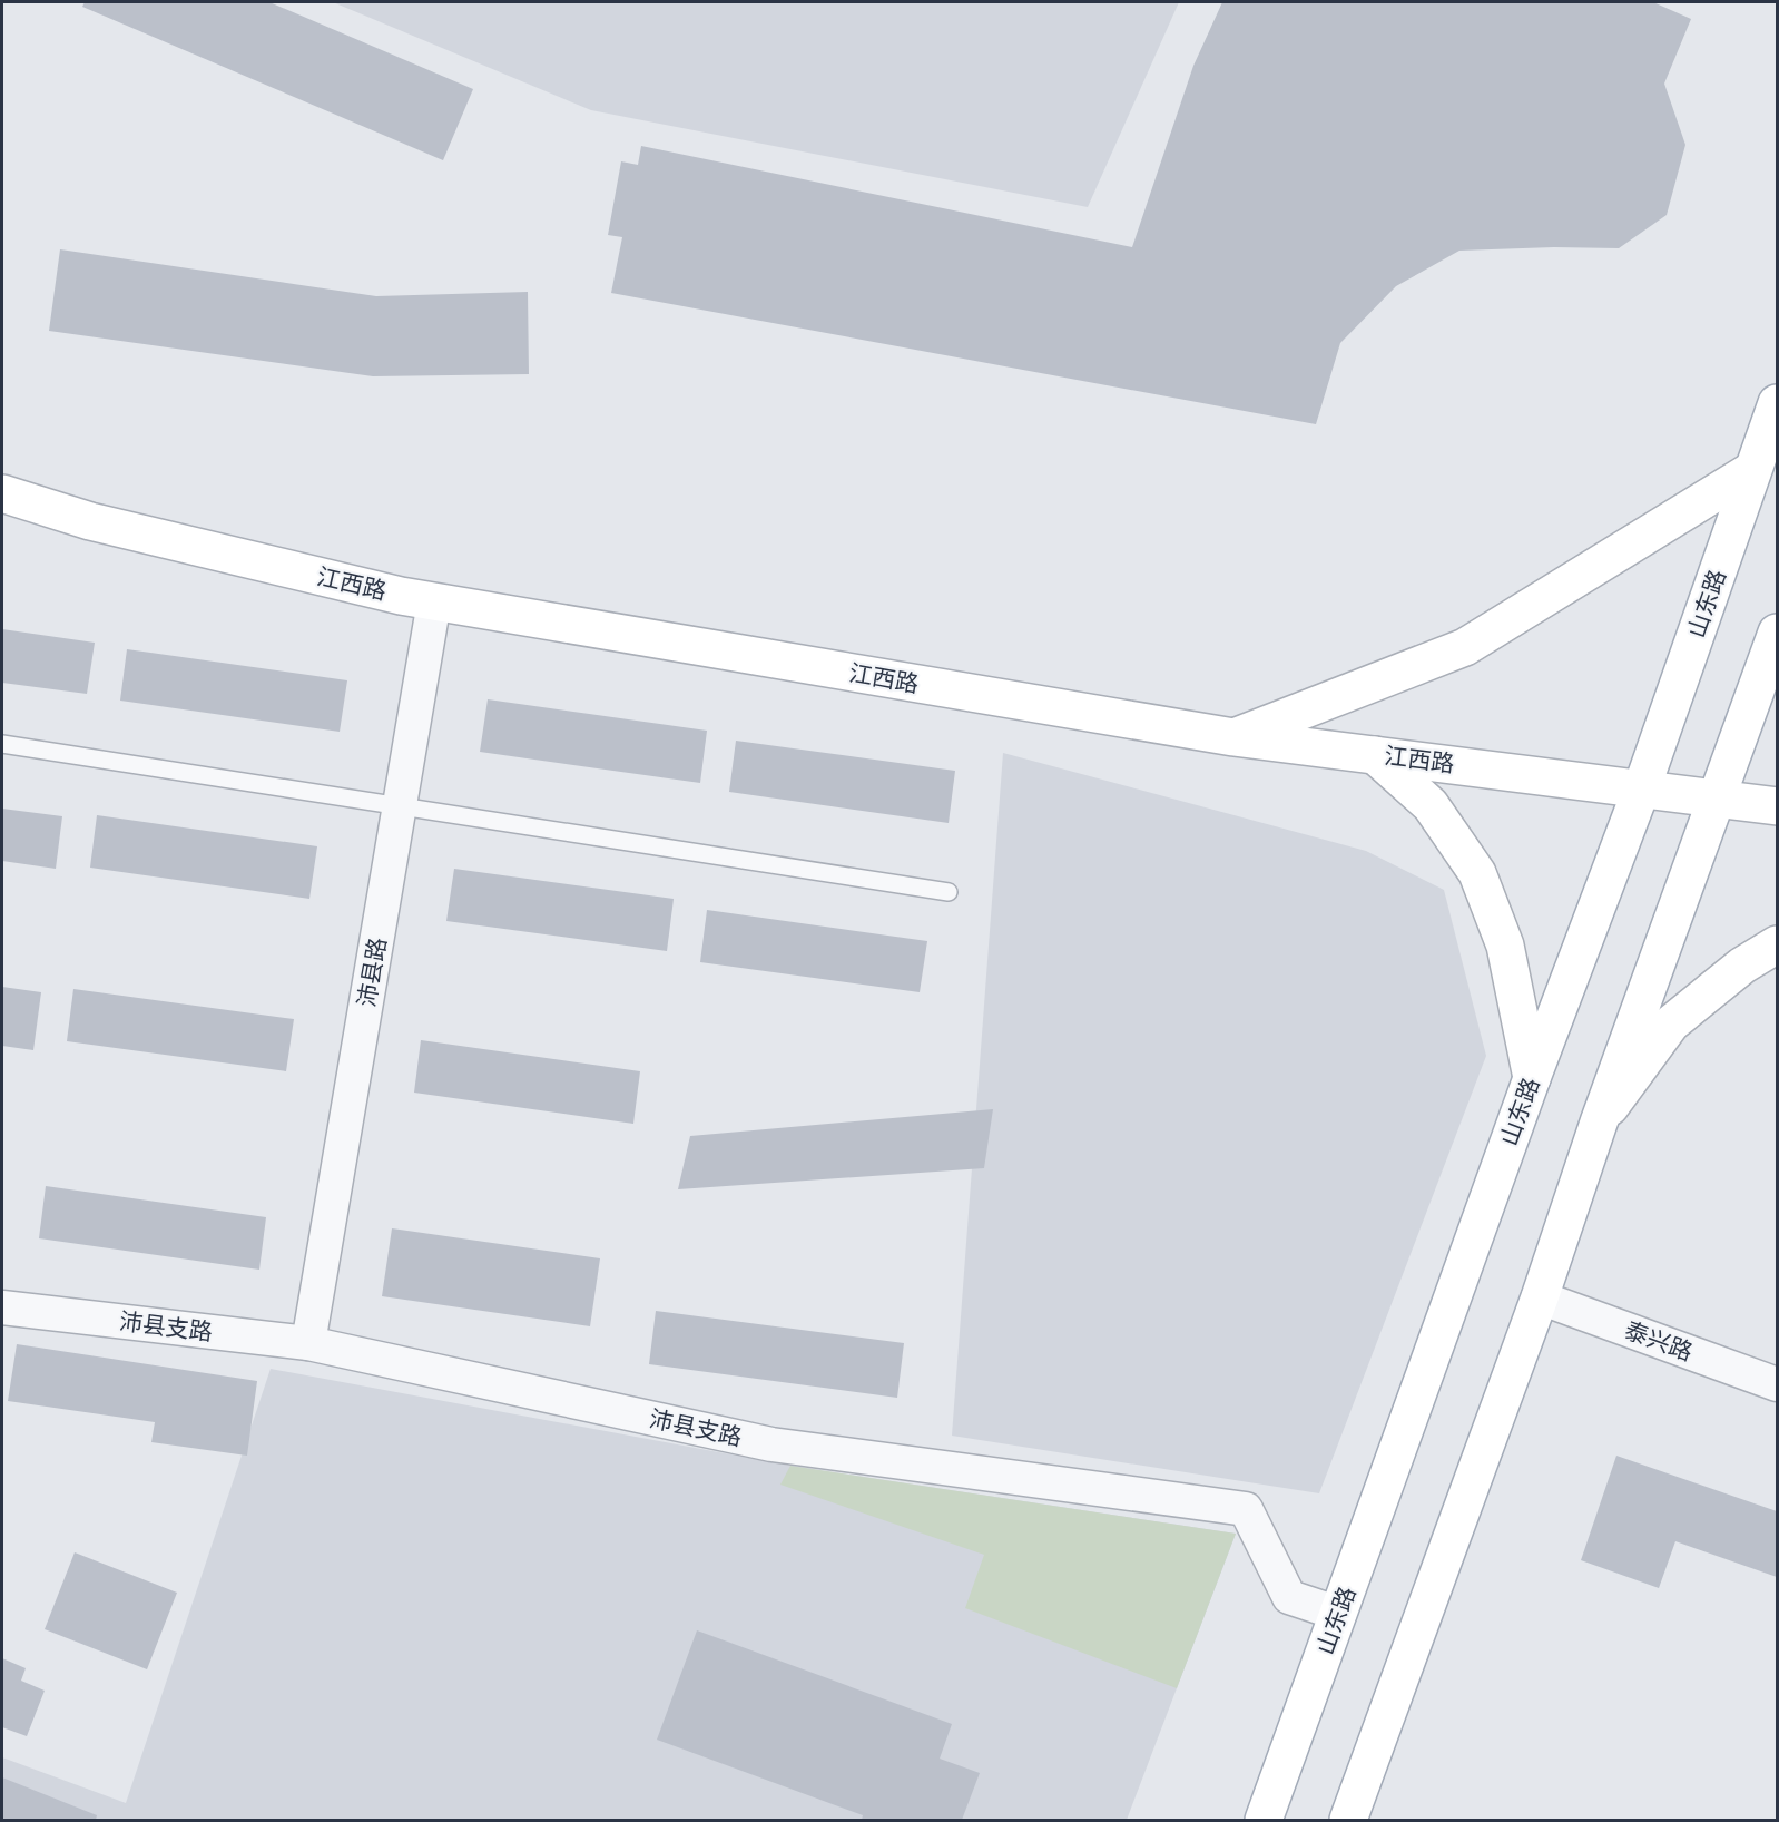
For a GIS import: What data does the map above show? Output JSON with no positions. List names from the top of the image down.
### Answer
{
  "streets": {
    "main road": ["江西路", "山东路"],
    "street": ["沛县路", "沛县支路", "泰兴路"]
  },
  "crossings": [
    ["江西路", "山东路"],
    ["江西路", "沛县路"],
    ["山东路", "沛县支路"],
    ["沛县路", "沛县支路"]
  ]
}
